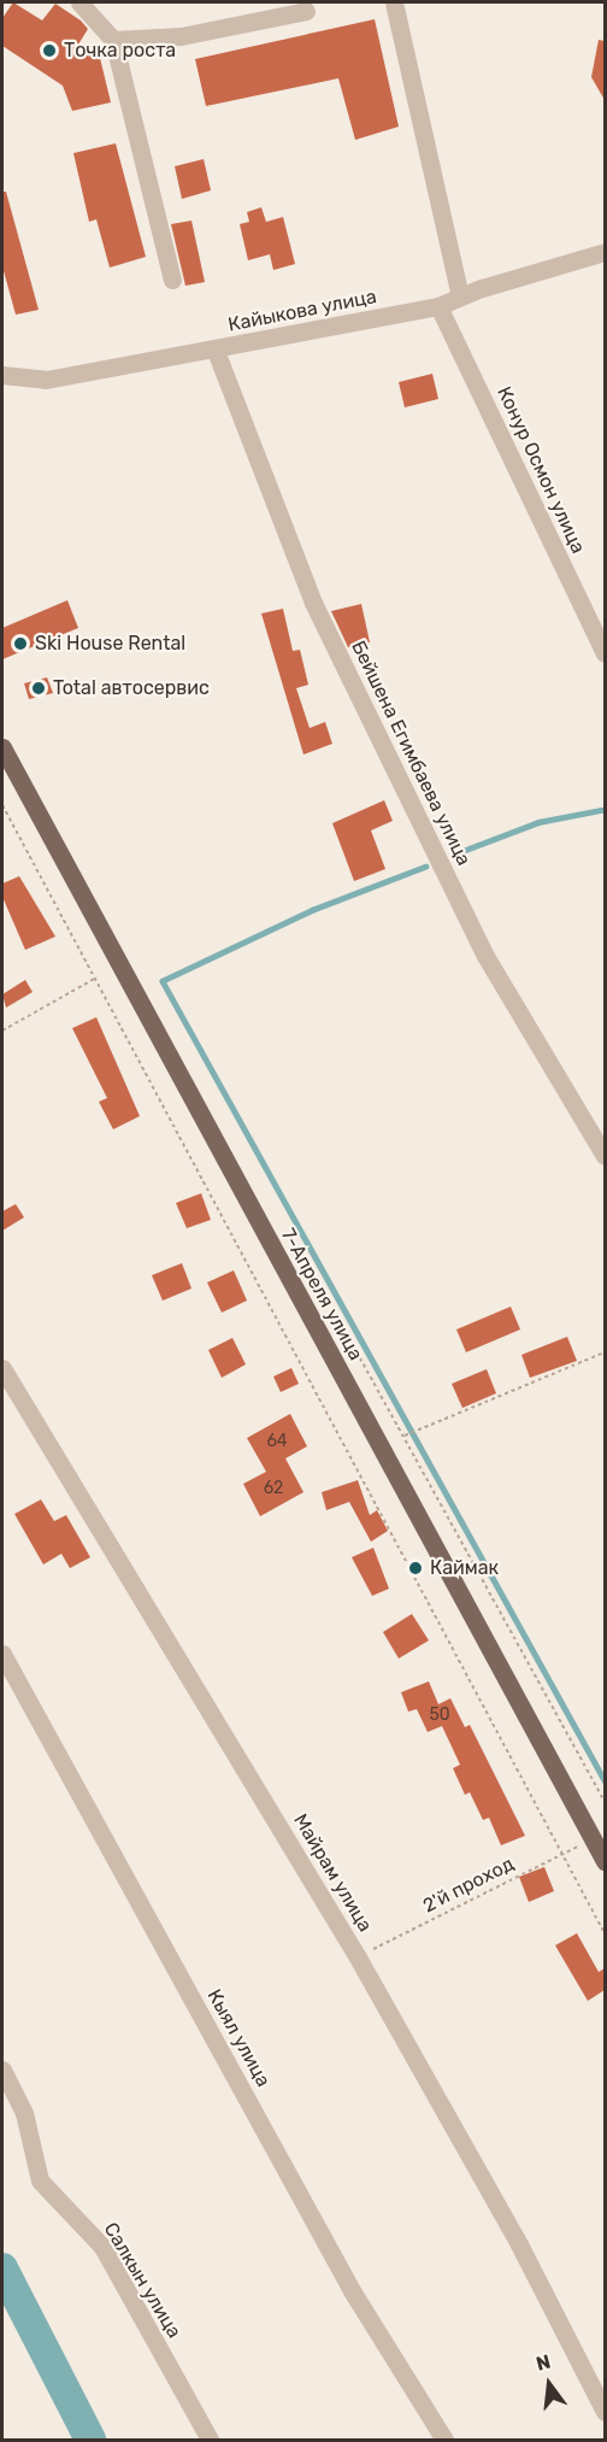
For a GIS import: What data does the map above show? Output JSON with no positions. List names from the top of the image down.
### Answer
{
  "streets": {
    "main road": ["7-Апреля улица"],
    "street": [
      "Кайыкова улица",
      "Конур Осмон улица",
      "Бейшена Егимбаева улица",
      "Майрам улица",
      "Кыял улица",
      "Салкын улица"
    ],
    "path": ["2'й проход"]
  },
  "crossings": [
    ["Кайыкова улица", "Конур Осмон улица"],
    ["Кайыкова улица", "Бейшена Егимбаева улица"],
    ["7-Апреля улица", "2'й проход"],
    ["Майрам улица", "2'й проход"]
  ],
  "places": [
    "Точка роста",
    "Ski House Rental",
    "Total автосервис",
    "Каймак"
  ],
  "house_numbers": ["64", "62", "50"],
  "north": "top"
}
